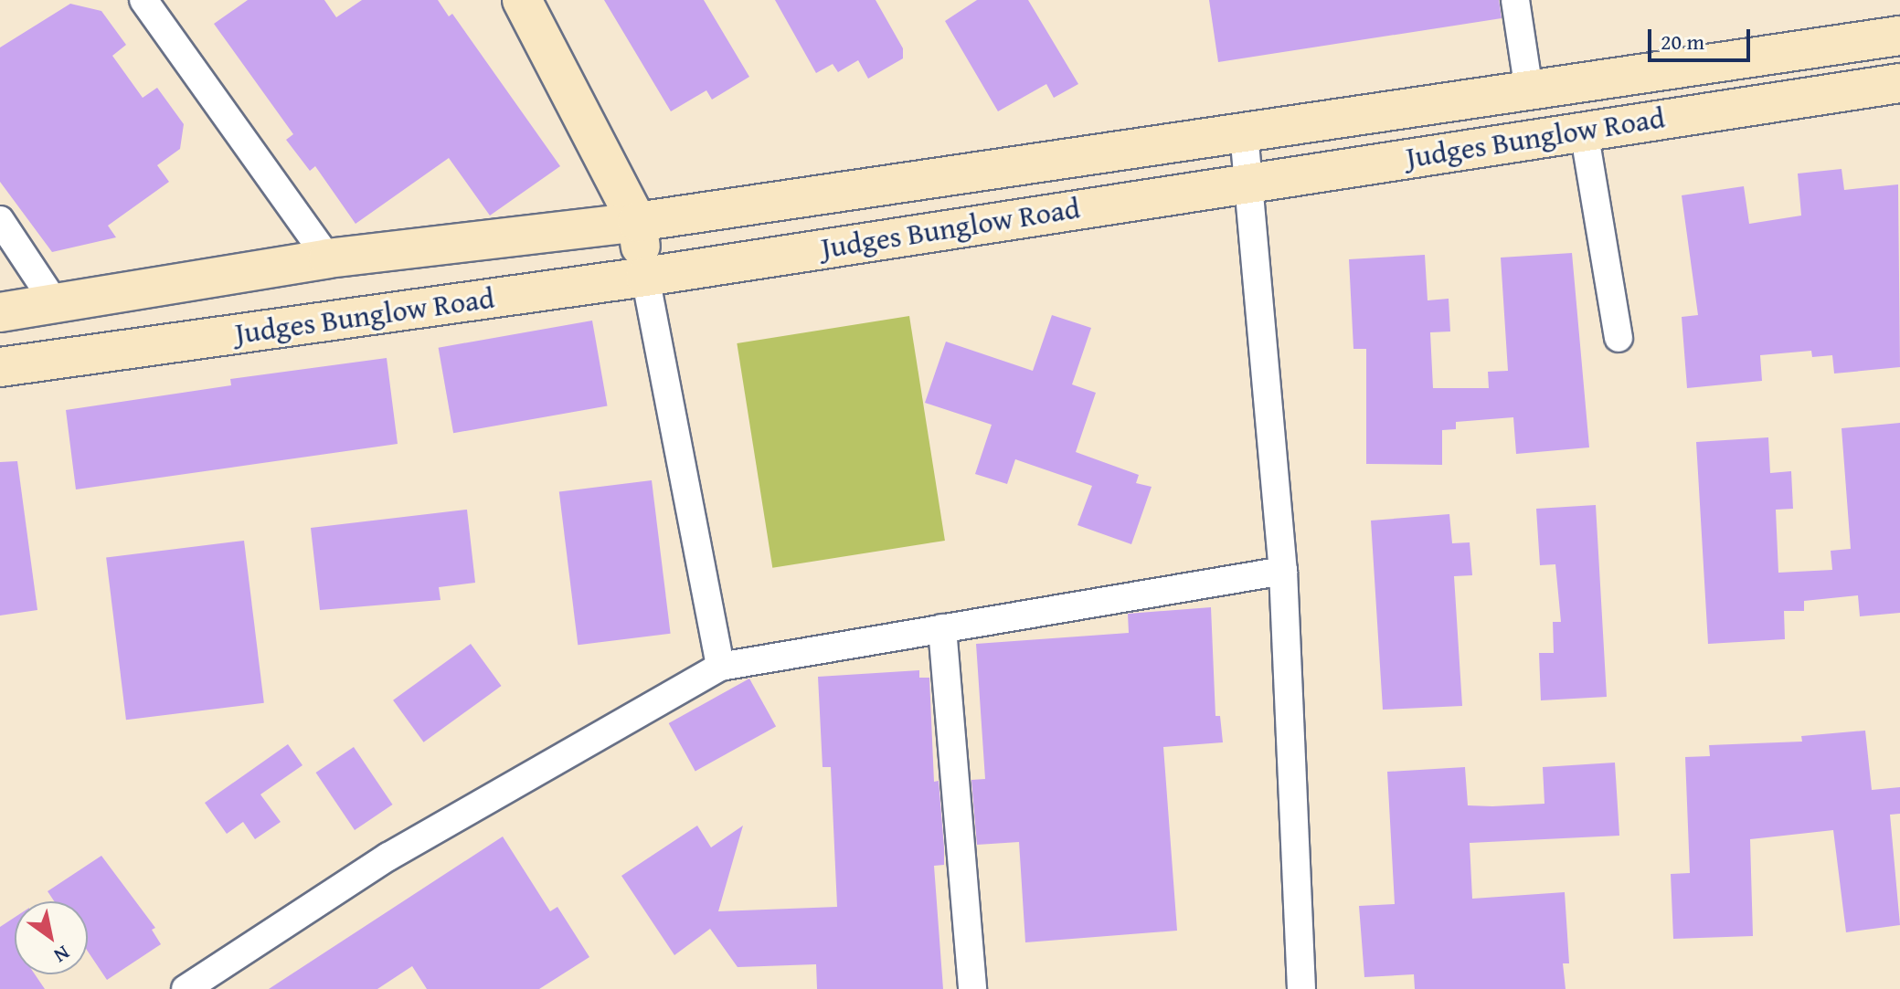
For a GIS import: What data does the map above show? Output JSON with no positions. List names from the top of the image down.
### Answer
{
  "streets": {
    "main road": ["Judges Bunglow Road"]
  },
  "scale_bar": "20 m",
  "north": "bottom right"
}
